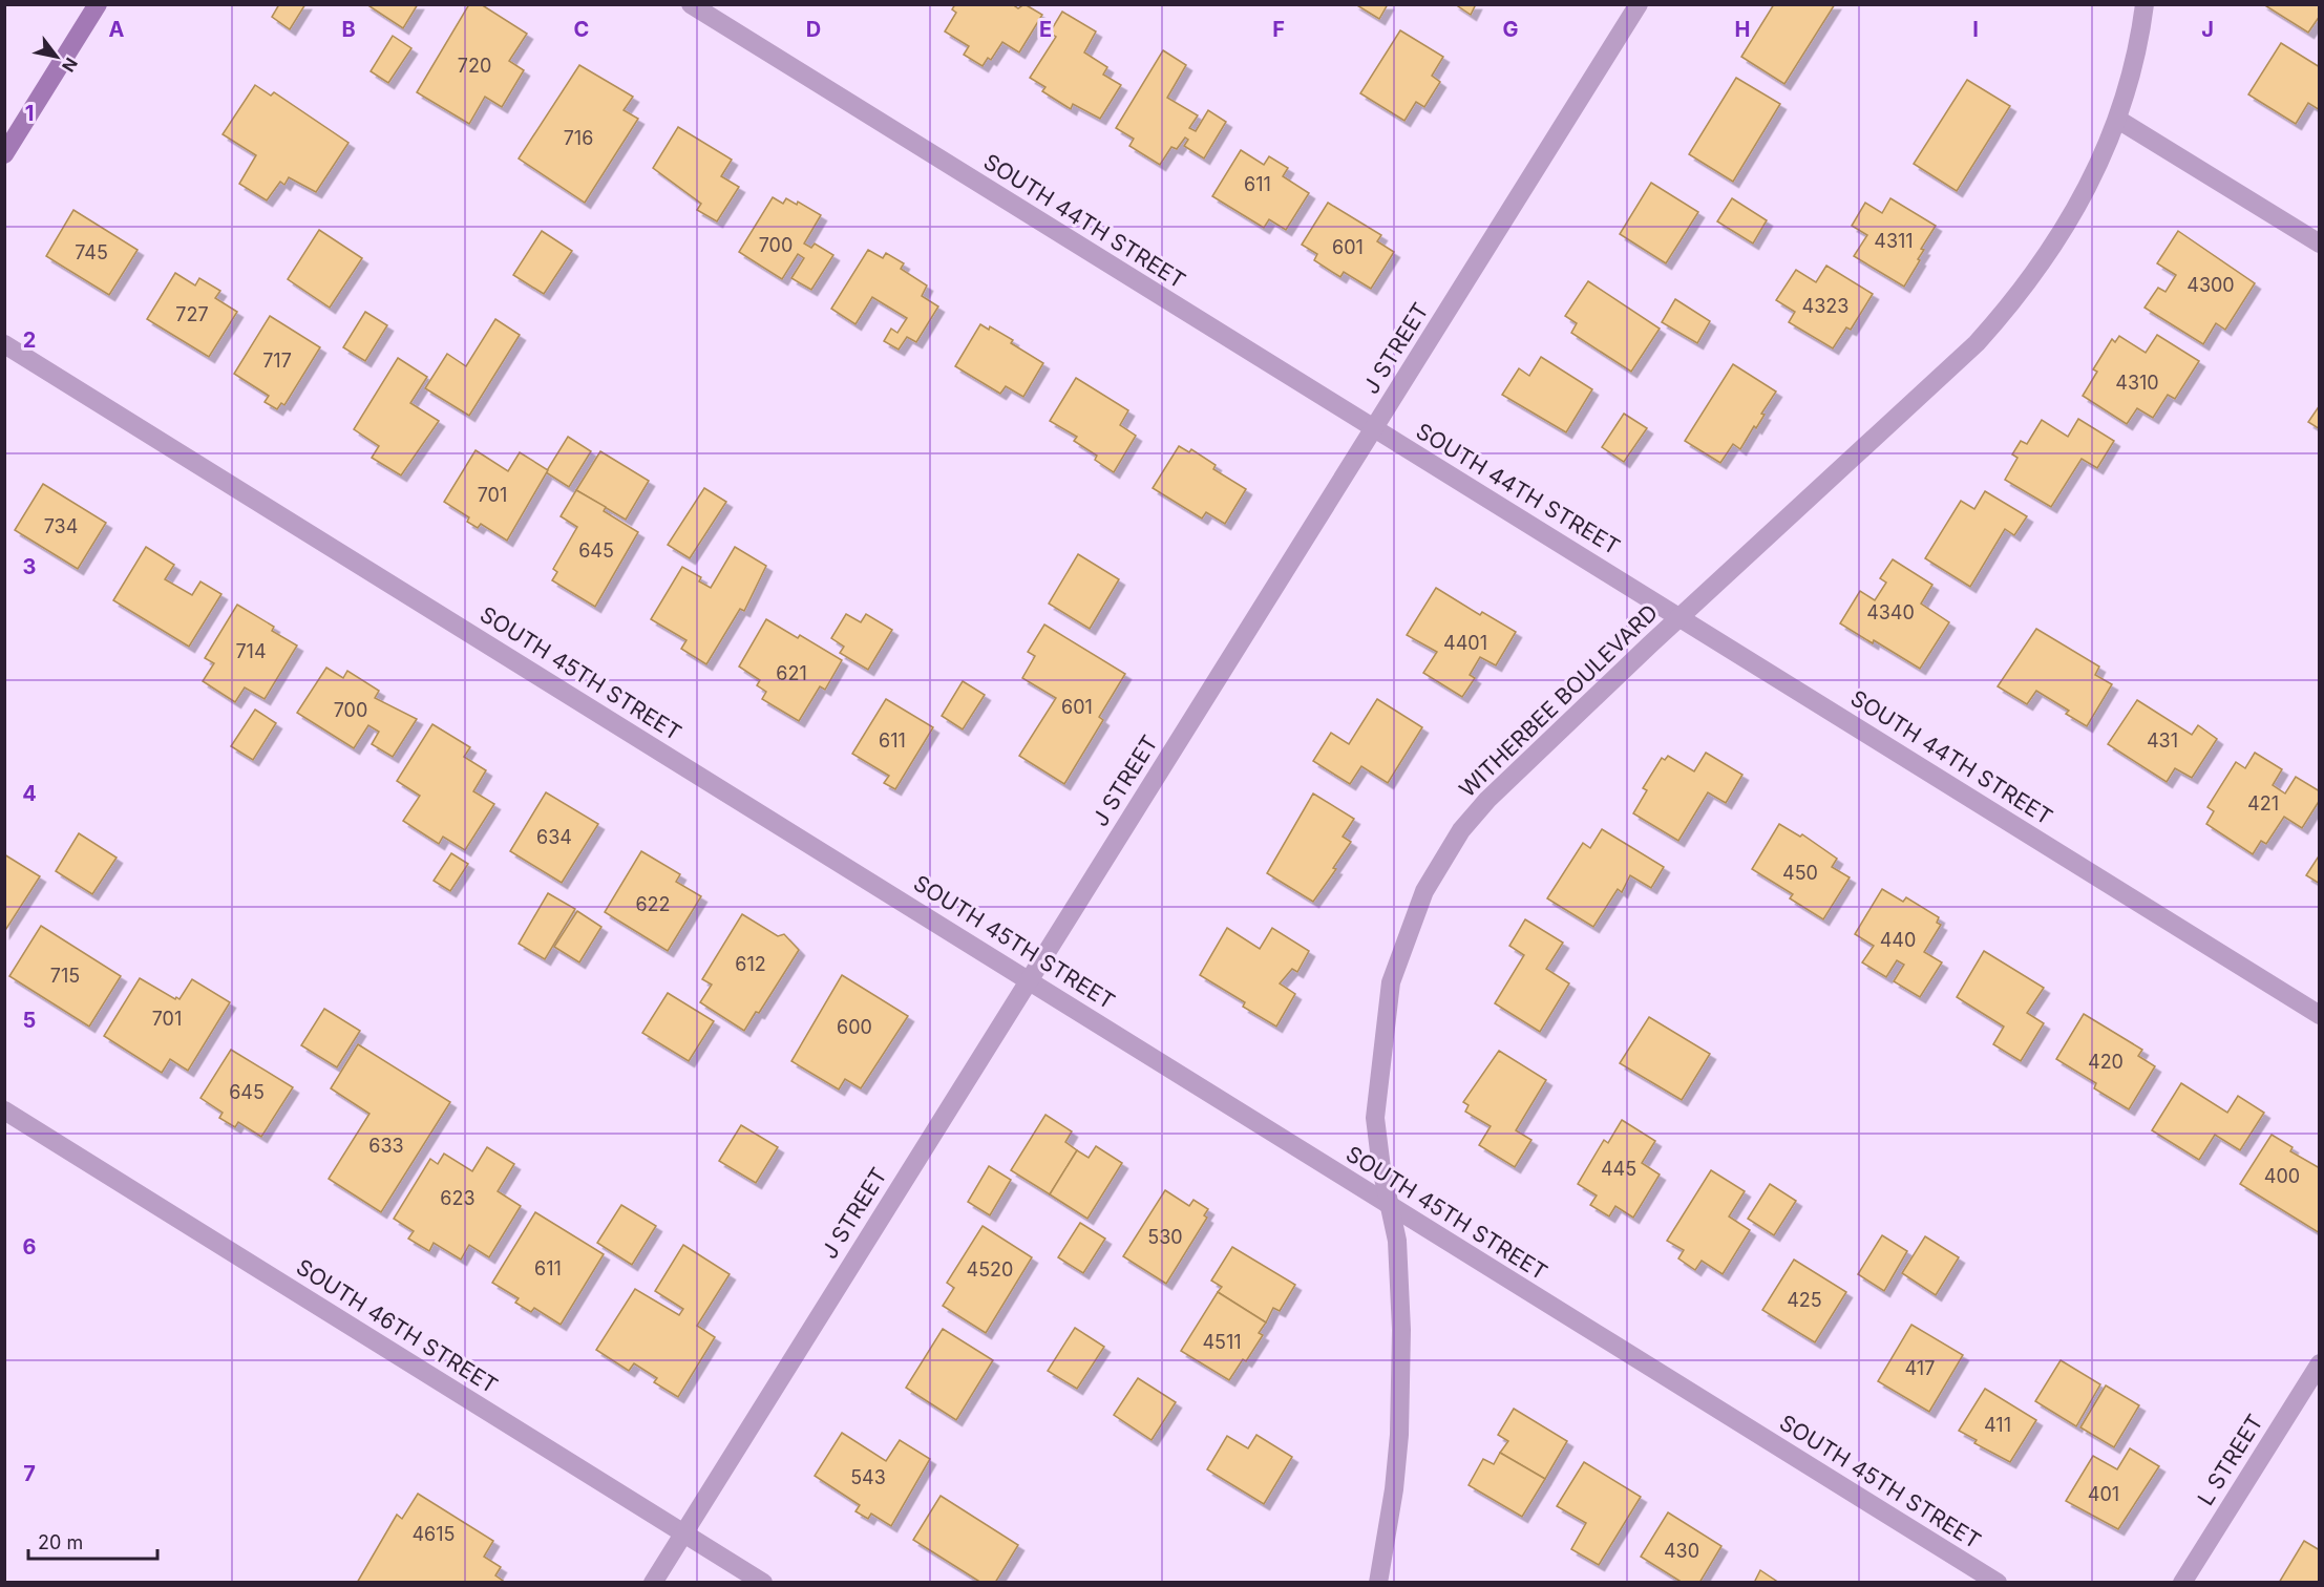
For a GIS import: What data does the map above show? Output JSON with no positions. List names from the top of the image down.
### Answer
{
  "streets": {
    "street": [
      "SOUTH 44TH STREET",
      "J STREET",
      "SOUTH 45TH STREET",
      "WITHERBEE BOULEVARD",
      "SOUTH 46TH STREET",
      "L STREET"
    ]
  },
  "crossings": [
    ["SOUTH 44TH STREET", "J STREET"],
    ["SOUTH 44TH STREET", "WITHERBEE BOULEVARD"],
    ["J STREET", "SOUTH 45TH STREET"],
    ["J STREET", "SOUTH 46TH STREET"],
    ["SOUTH 45TH STREET", "WITHERBEE BOULEVARD"]
  ],
  "house_numbers": [
    "720",
    "716",
    "611",
    "4311",
    "700",
    "601",
    "745",
    "4300",
    "4323",
    "727",
    "717",
    "4310",
    "701",
    "734",
    "645",
    "4340",
    "4401",
    "714",
    "621",
    "601",
    "700",
    "611",
    "431",
    "421",
    "634",
    "450",
    "622",
    "440",
    "612",
    "715",
    "701",
    "600",
    "420",
    "645",
    "633",
    "445",
    "400",
    "623",
    "530",
    "611",
    "4520",
    "425",
    "4511",
    "417",
    "411",
    "543",
    "401",
    "4615",
    "430"
  ],
  "scale_bar": "20 m",
  "north": "bottom right",
  "grid": {
    "columns": [
      "A",
      "B",
      "C",
      "D",
      "E",
      "F",
      "G",
      "H",
      "I",
      "J"
    ],
    "rows": [
      "1",
      "2",
      "3",
      "4",
      "5",
      "6",
      "7"
    ]
  }
}
